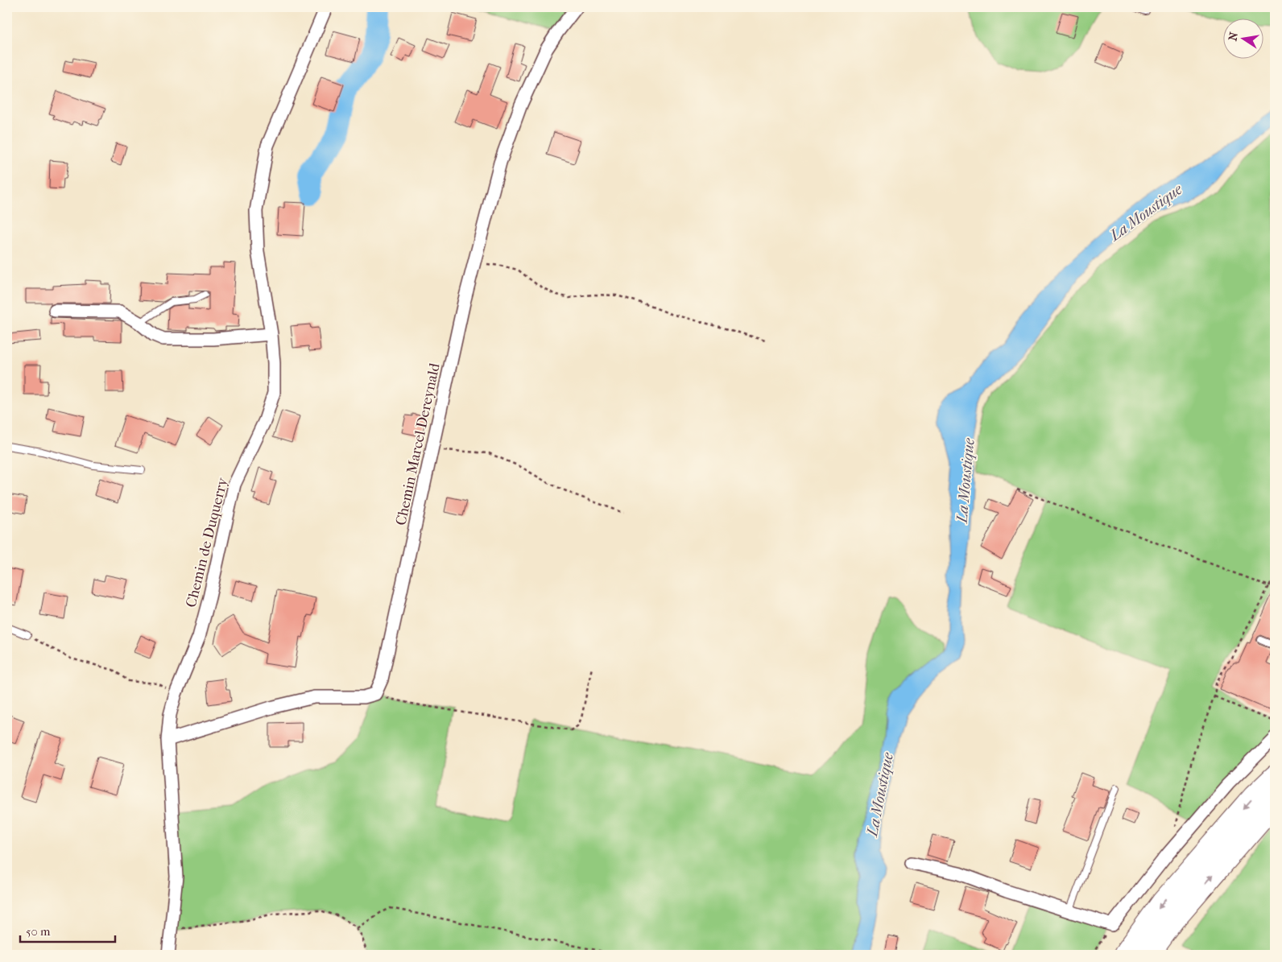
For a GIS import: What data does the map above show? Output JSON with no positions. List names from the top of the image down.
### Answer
{
  "streets": {
    "street": ["Chemin Marcel Dereynald", "Chemin de Duquerry"]
  },
  "water": ["La Moustique"],
  "scale_bar": "50 m",
  "north": "left"
}
